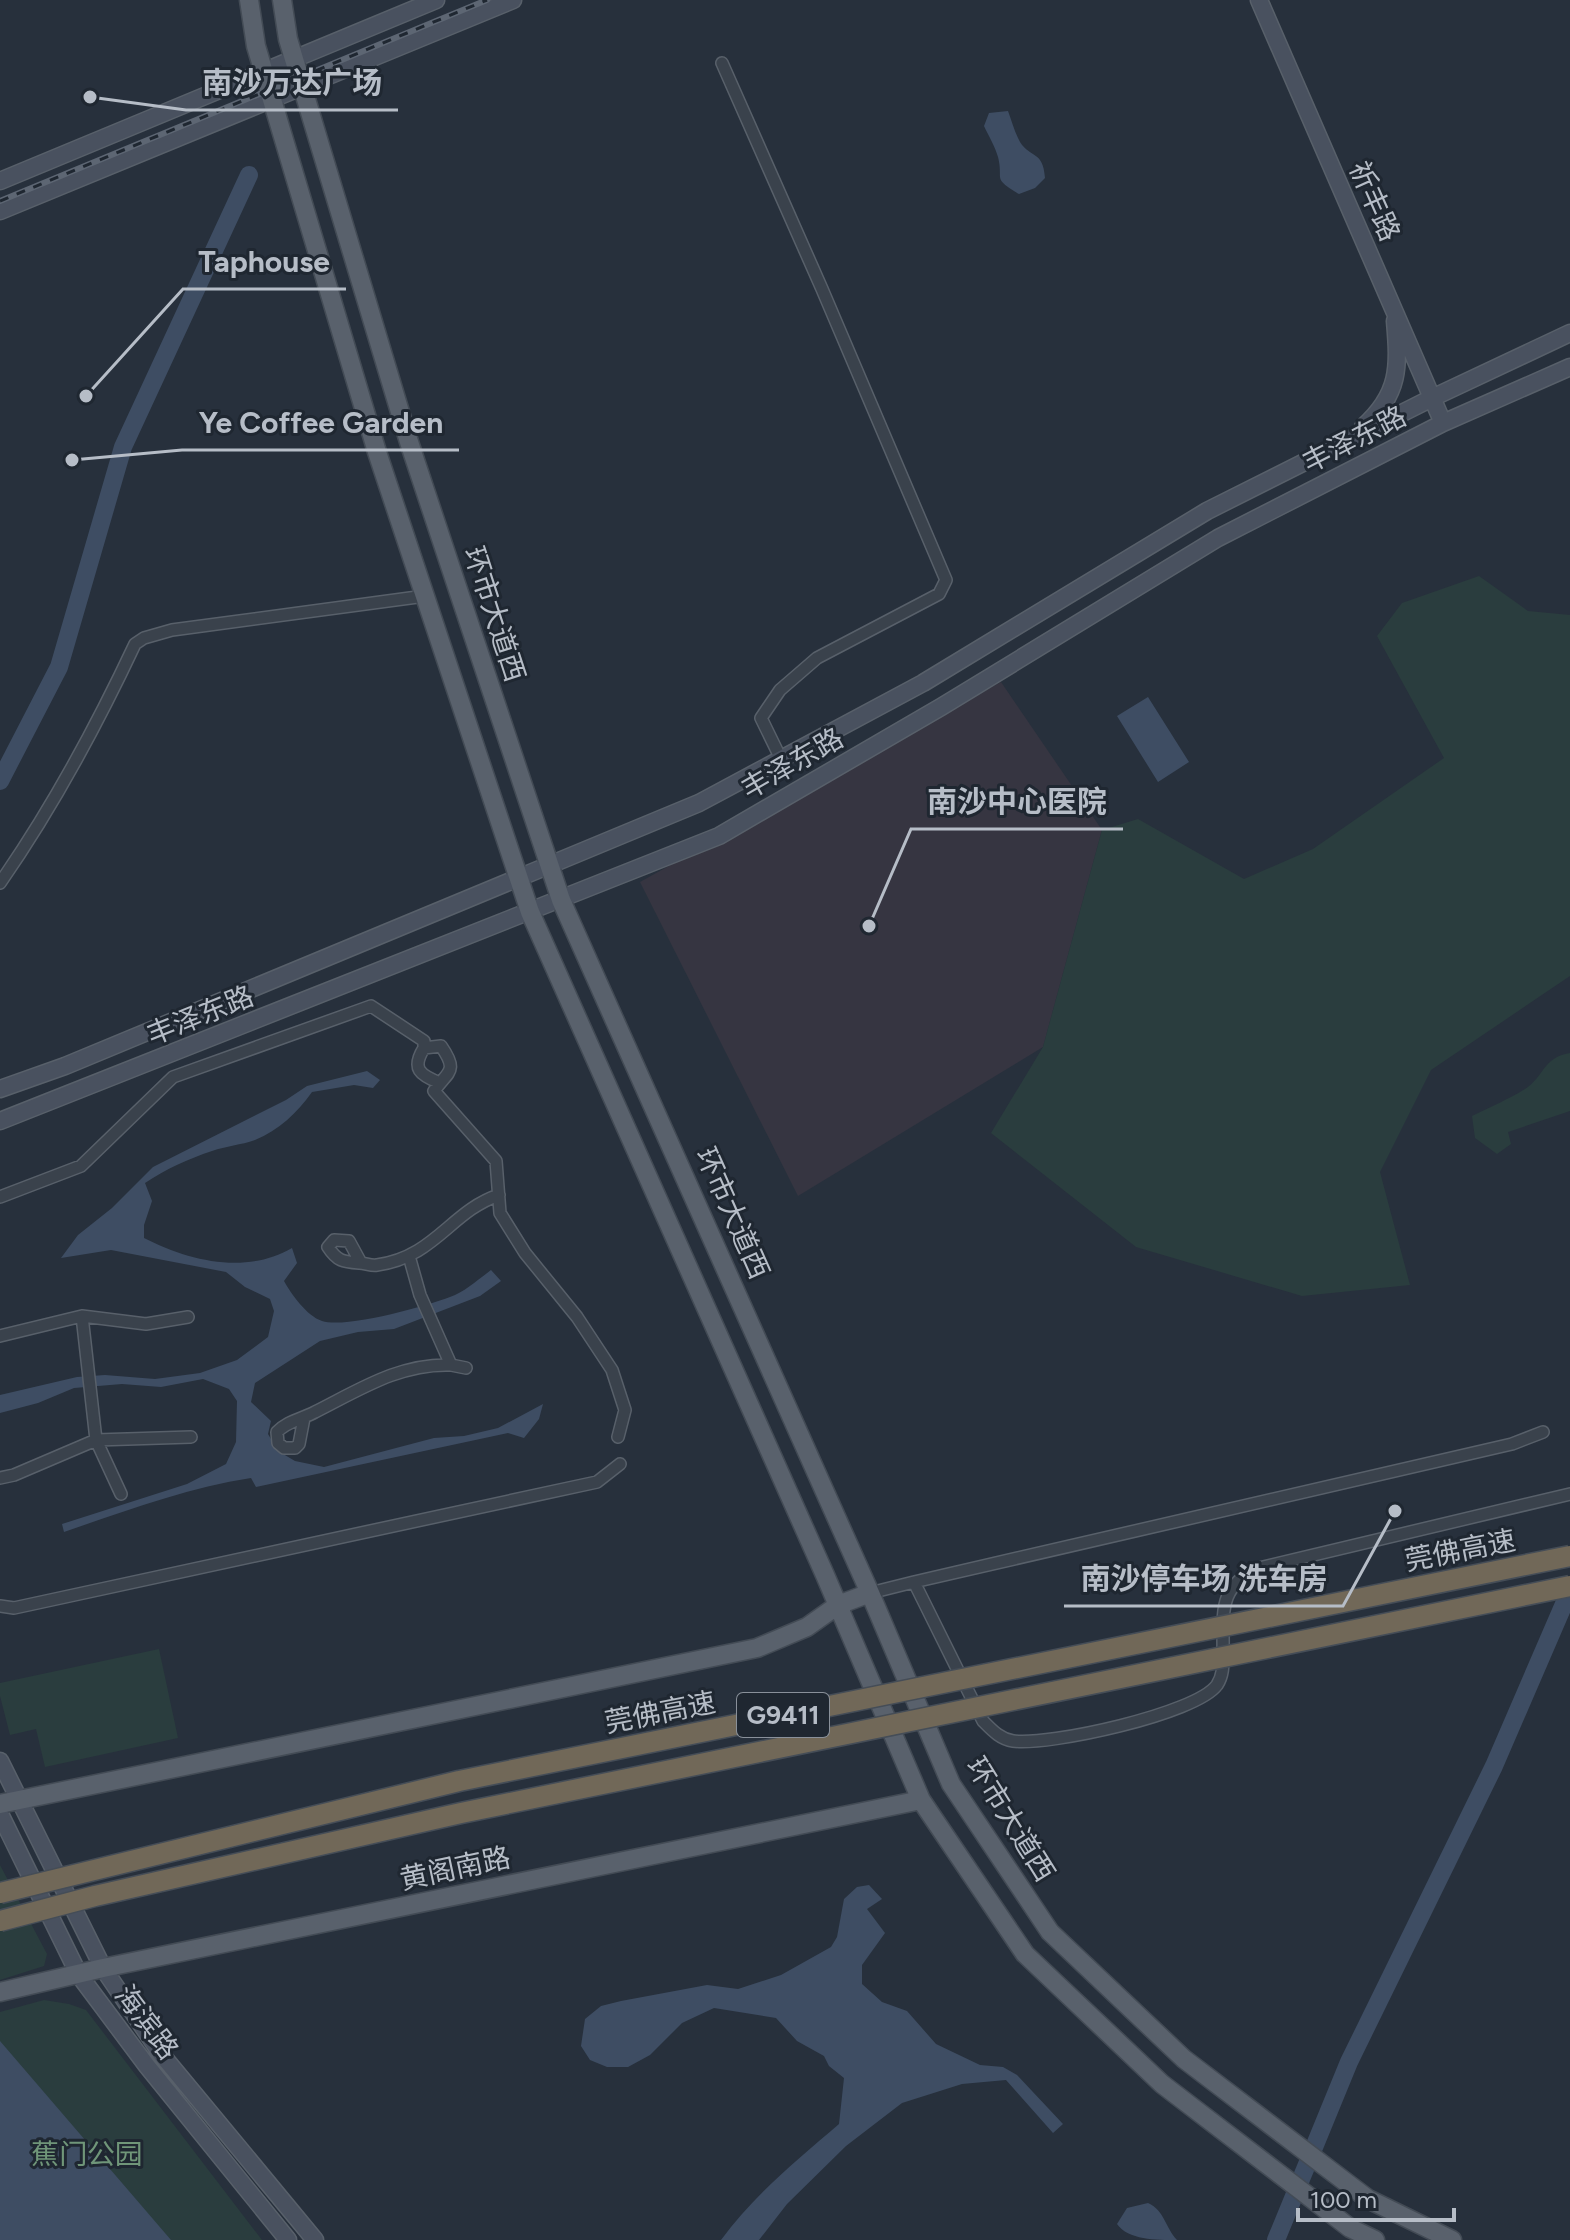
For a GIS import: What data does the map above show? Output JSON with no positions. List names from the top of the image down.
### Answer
{
  "streets": {
    "highway": ["莞佛高速", "G9411"],
    "main road": [
      "祈丰路",
      "丰泽东路",
      "环市大道西",
      "黄阁南路",
      "海滨路"
    ]
  },
  "crossings": [
    ["祈丰路", "丰泽东路"],
    ["丰泽东路", "环市大道西"],
    ["黄阁南路", "海滨路"]
  ],
  "parks": ["蕉门公园"],
  "places": [
    "南沙万达广场",
    "Taphouse",
    "Ye Coffee Garden",
    "南沙中心医院",
    "南沙停车场 洗车房"
  ],
  "scale_bar": "100 m"
}
